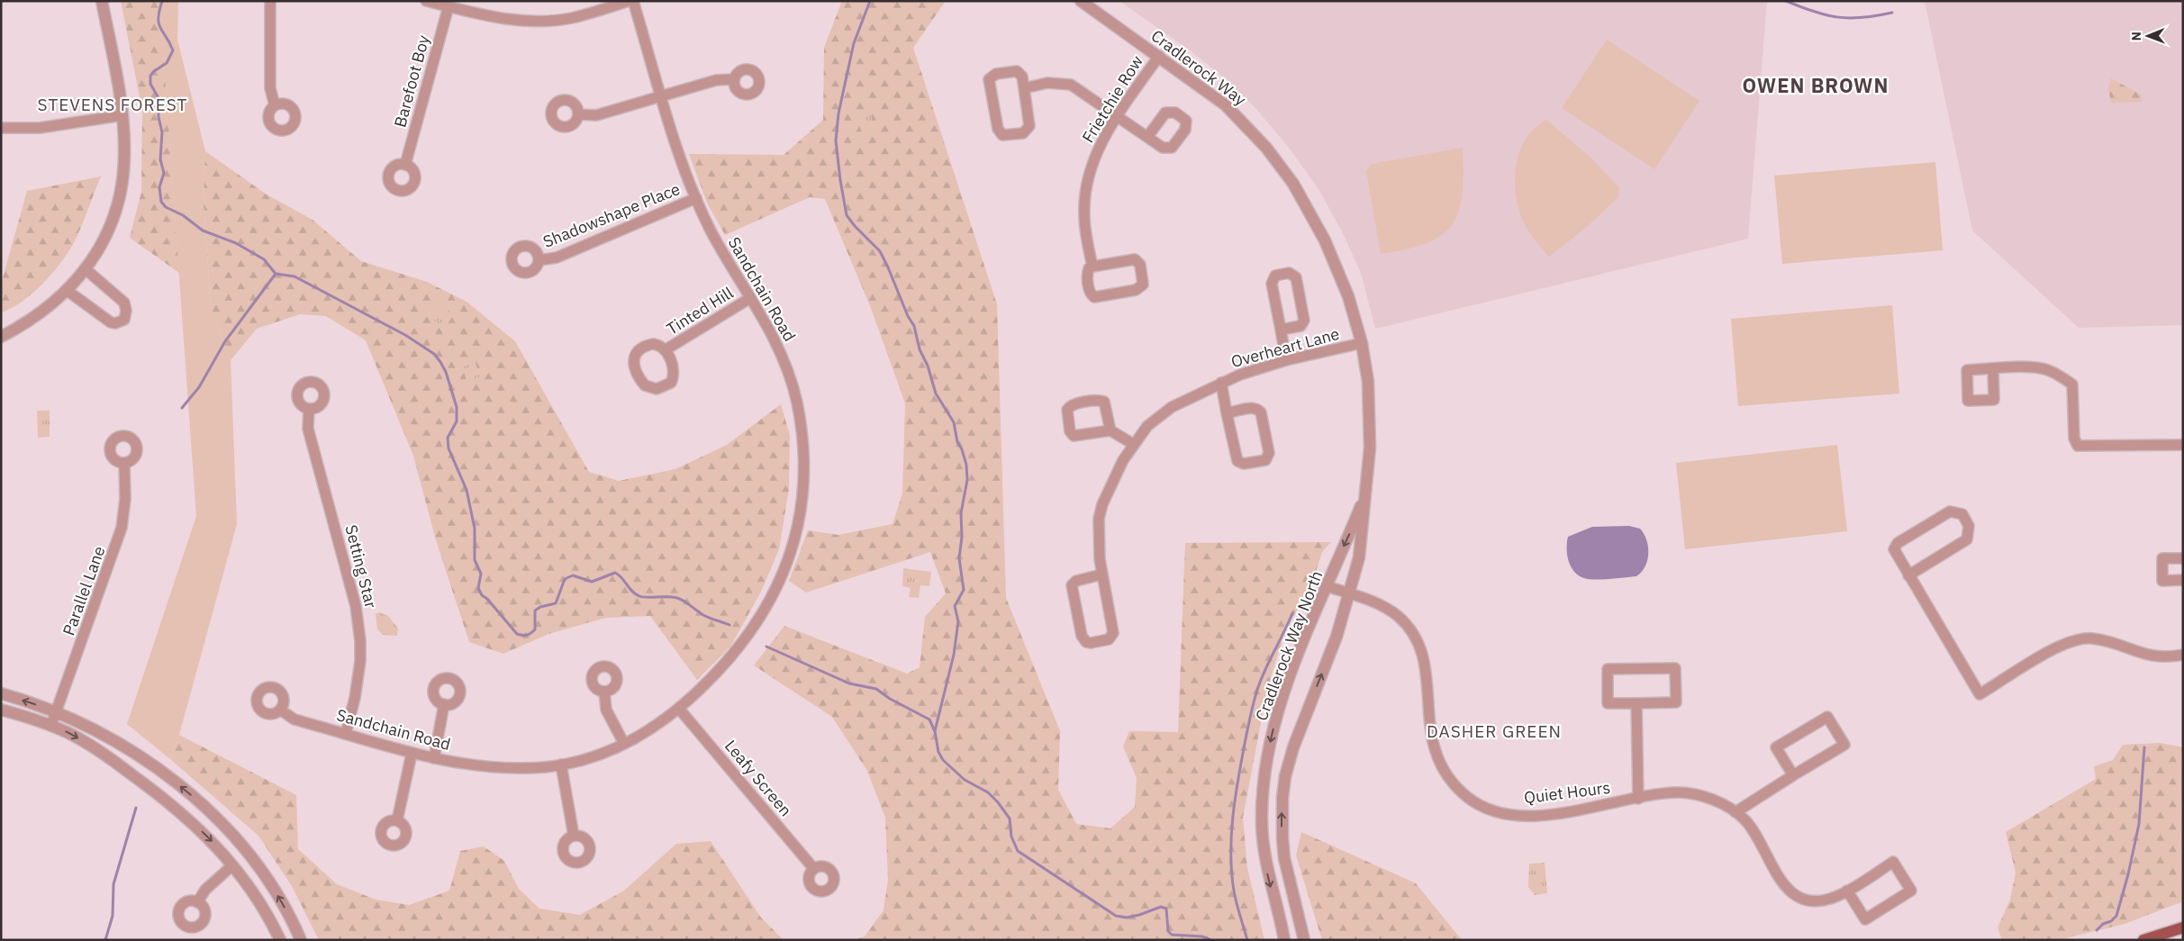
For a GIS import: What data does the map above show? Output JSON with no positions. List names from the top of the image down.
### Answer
{
  "streets": {
    "street": [
      "Cradlerock Way",
      "Barefoot Boy",
      "Frietchie Row",
      "Shadowshape Place",
      "Sandchain Road",
      "Tinted Hill",
      "Overheart Lane",
      "Setting Star",
      "Parallel Lane",
      "Cradlerock Way North",
      "Leafy Screen",
      "Quiet Hours"
    ]
  },
  "crossings": [
    ["Cradlerock Way", "Frietchie Row"],
    ["Cradlerock Way", "Overheart Lane"],
    ["Cradlerock Way", "Cradlerock Way North"],
    ["Shadowshape Place", "Sandchain Road"],
    ["Sandchain Road", "Tinted Hill"],
    ["Sandchain Road", "Setting Star"],
    ["Sandchain Road", "Leafy Screen"],
    ["Overheart Lane", "Cradlerock Way North"],
    ["Cradlerock Way North", "Quiet Hours"]
  ],
  "districts": ["OWEN BROWN", "STEVENS FOREST", "DASHER GREEN"],
  "north": "left"
}
